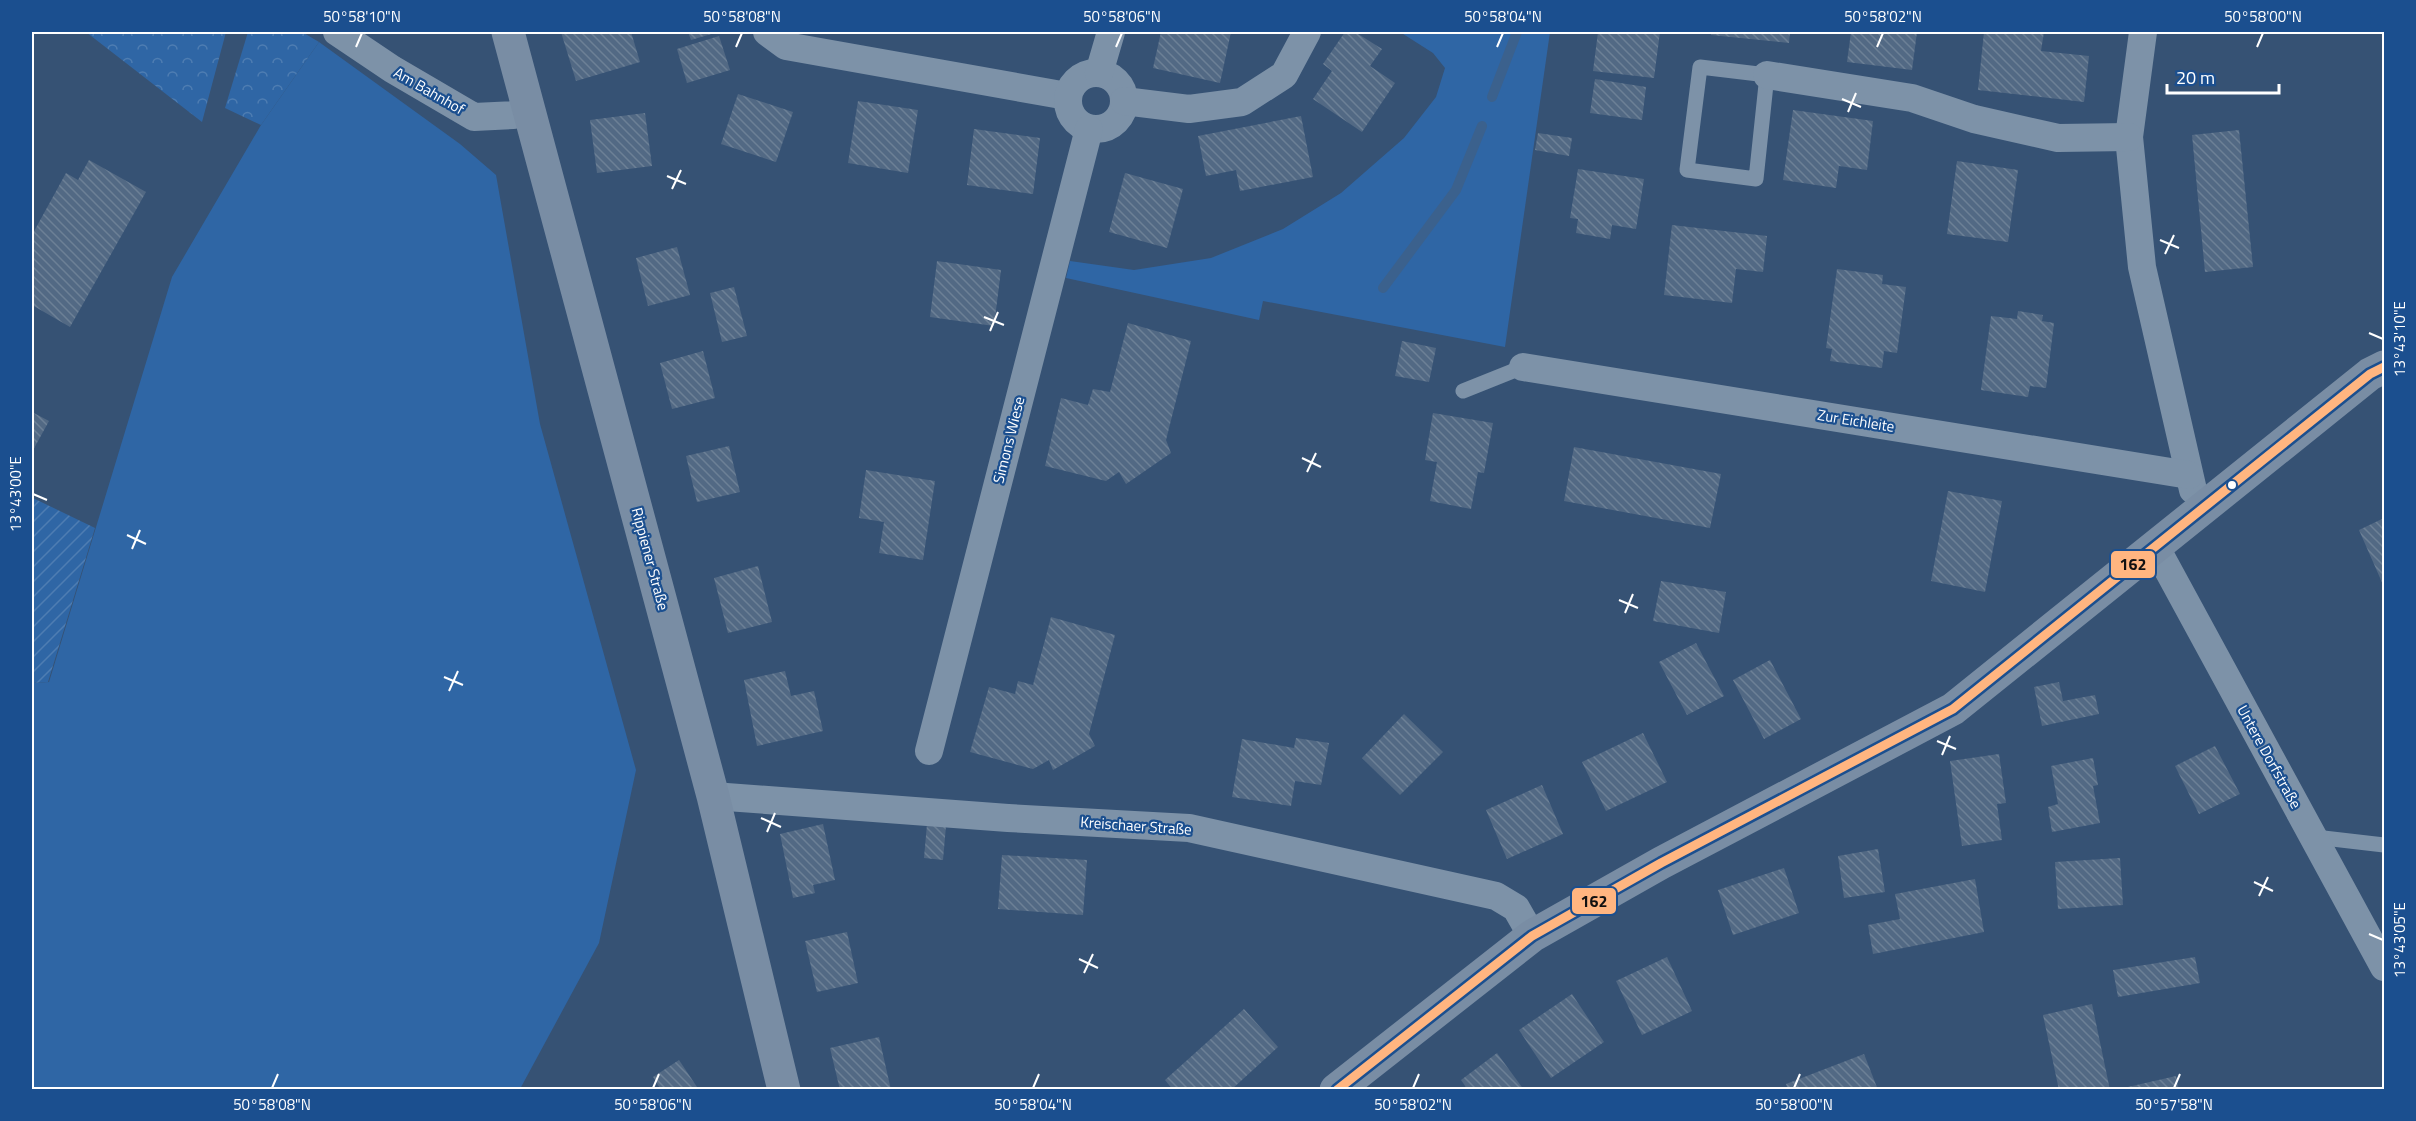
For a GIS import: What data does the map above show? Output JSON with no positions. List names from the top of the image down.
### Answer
{
  "streets": {
    "main road": ["Rippiener Straße"],
    "street": [
      "Am Bahnhof",
      "Zur Eichleite",
      "Simons Wiese",
      "Untere Dorfstraße",
      "Kreischaer Straße"
    ]
  },
  "crossings": [
    ["Am Bahnhof", "Rippiener Straße"],
    ["Rippiener Straße", "Kreischaer Straße"]
  ],
  "lines": ["transit line 162"],
  "scale_bar": "20 m",
  "coordinates": [
    "50°58'10\"N",
    "50°58'08\"N",
    "50°58'06\"N",
    "50°58'04\"N",
    "50°58'02\"N",
    "50°58'00\"N",
    "13°43'10\"E",
    "13°43'00\"E",
    "13°43'05\"E",
    "50°57'58\"N"
  ]
}
